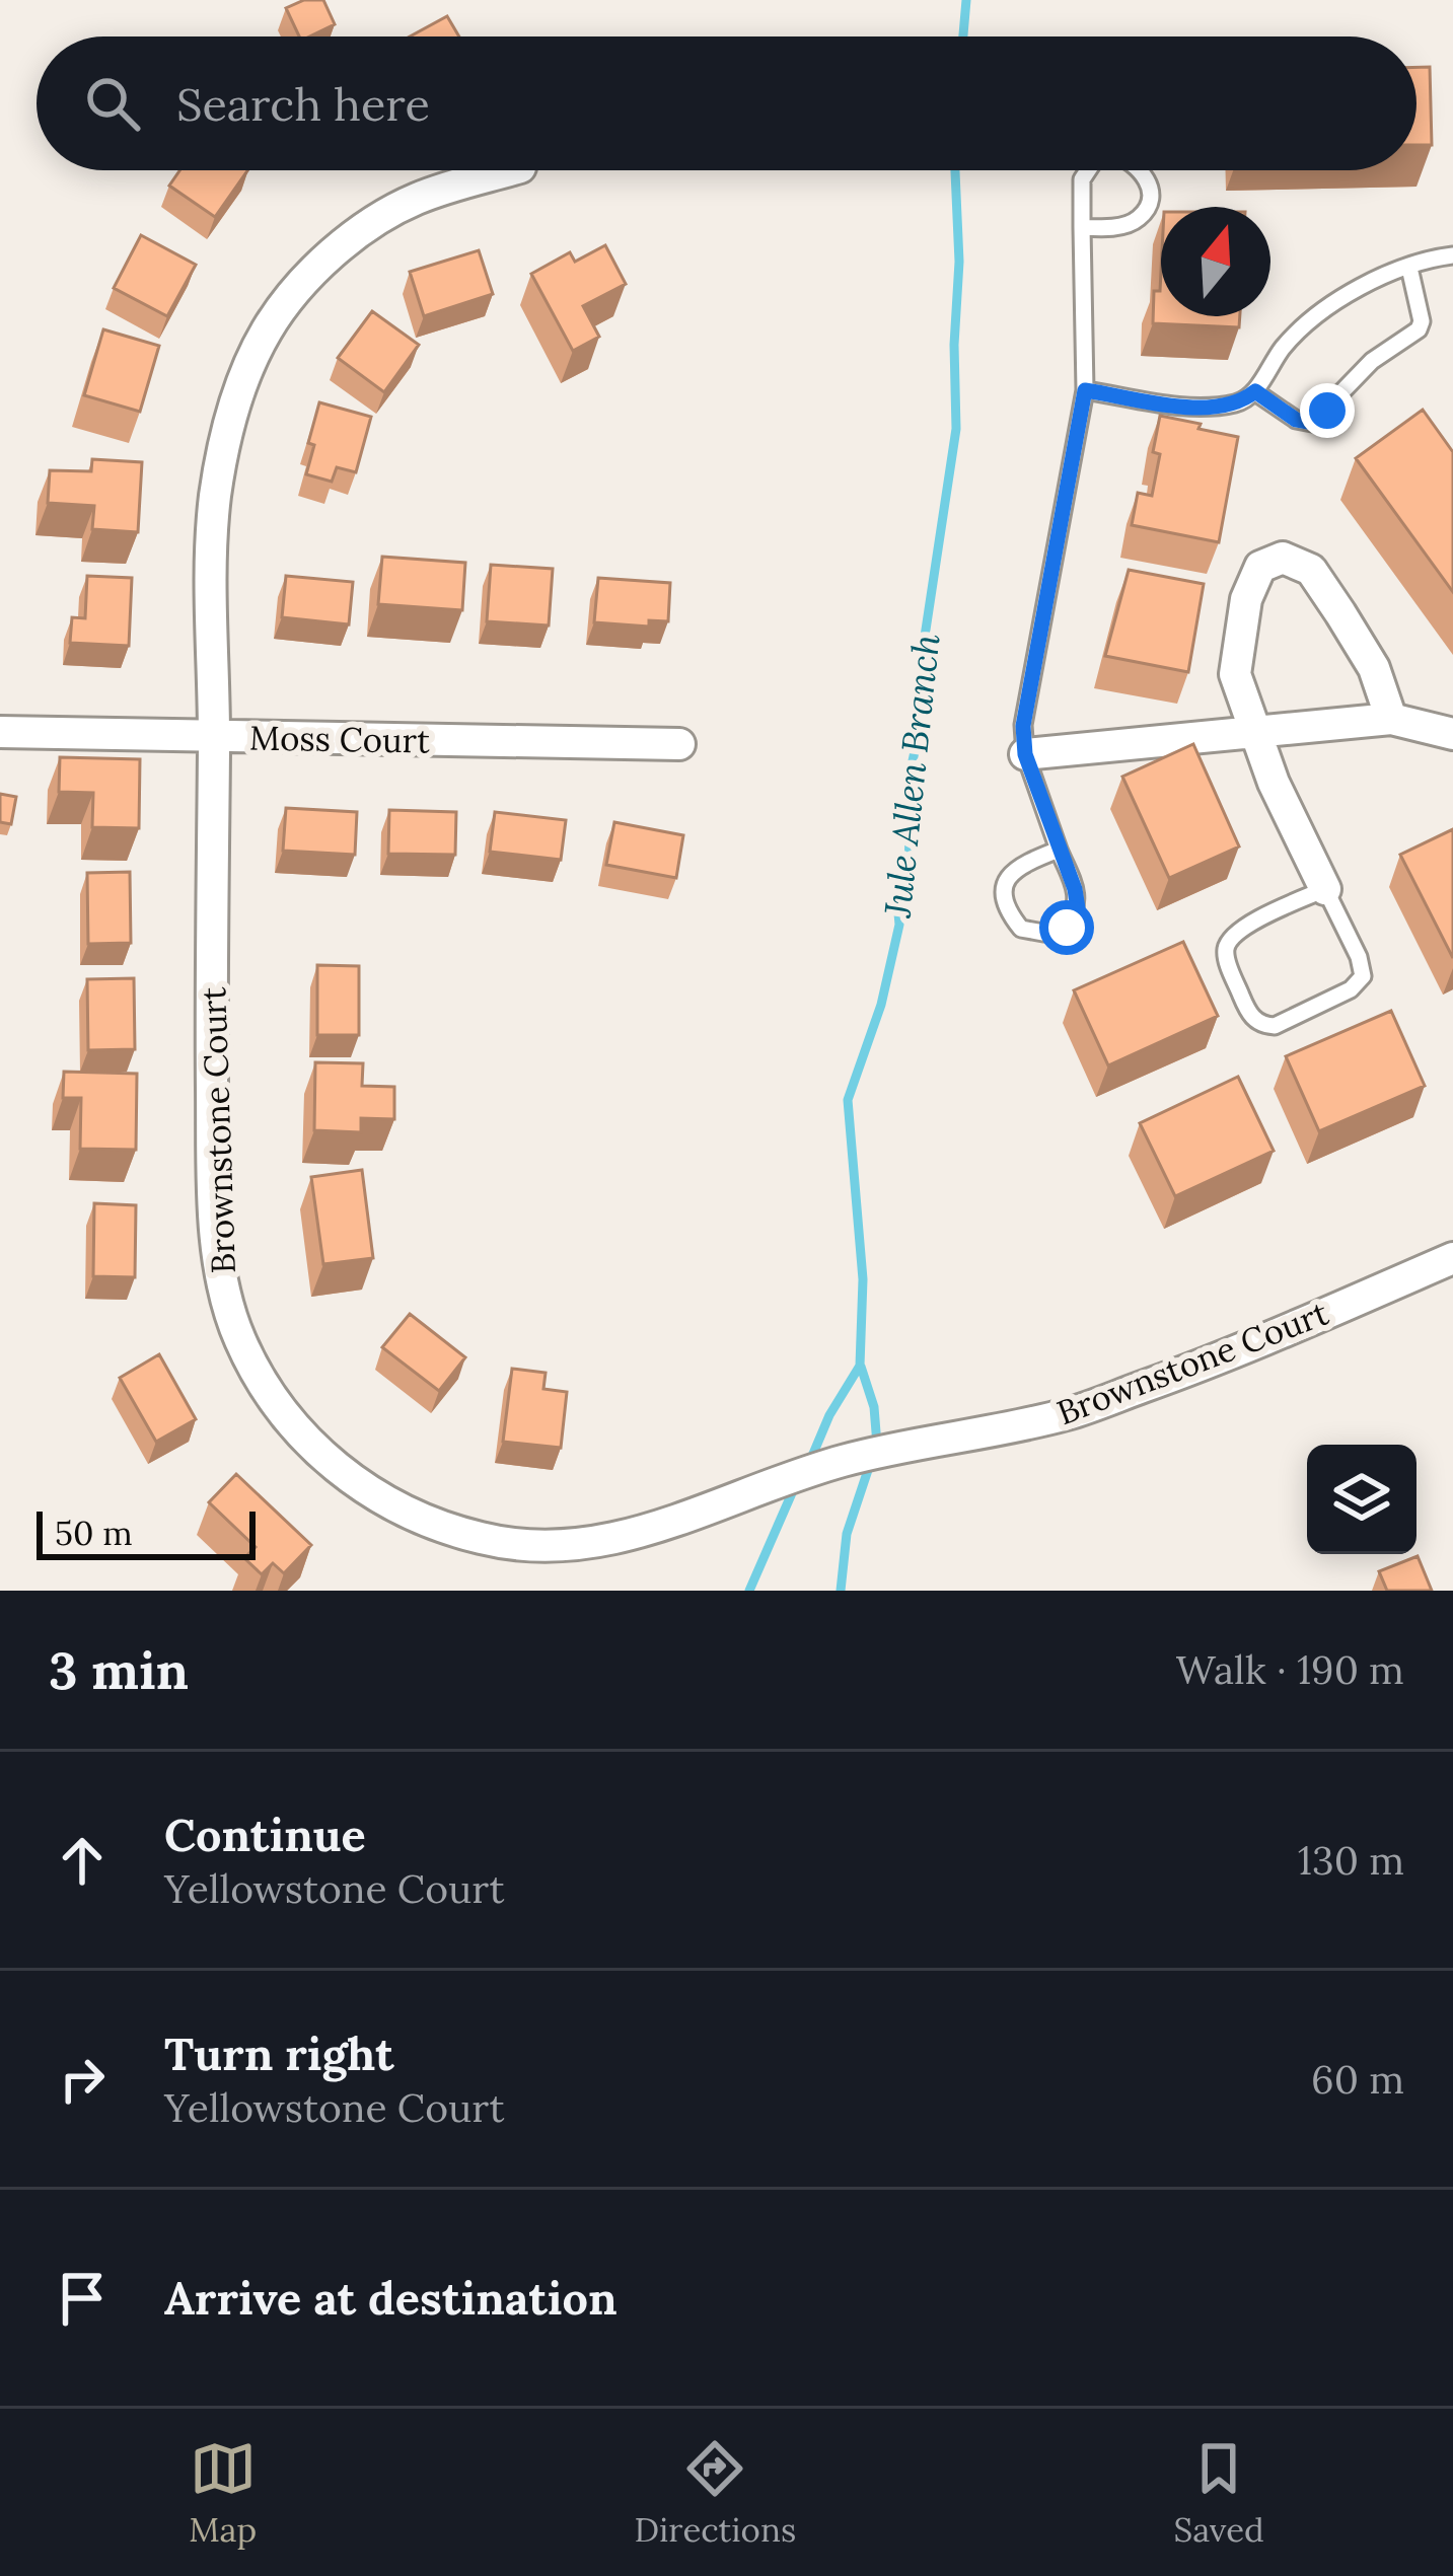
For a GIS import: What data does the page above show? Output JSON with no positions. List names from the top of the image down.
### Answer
{
  "streets": {
    "street": ["Moss Court", "Brownstone Court"]
  },
  "crossings": [
    ["Moss Court", "Brownstone Court"]
  ],
  "water": ["Jule Allen Branch"],
  "scale_bar": "50 m",
  "north": "top",
  "page": {
    "search": "Search here",
    "scale": "50 m",
    "heading": ["3 min", "Walk · 190 m"],
    "list": [
      ["Continue", "Yellowstone Court", "130 m"],
      ["Turn right", "Yellowstone Court", "60 m"],
      "Arrive at destination"
    ],
    "nav": ["Map", "Directions", "Saved"]
  }
}
